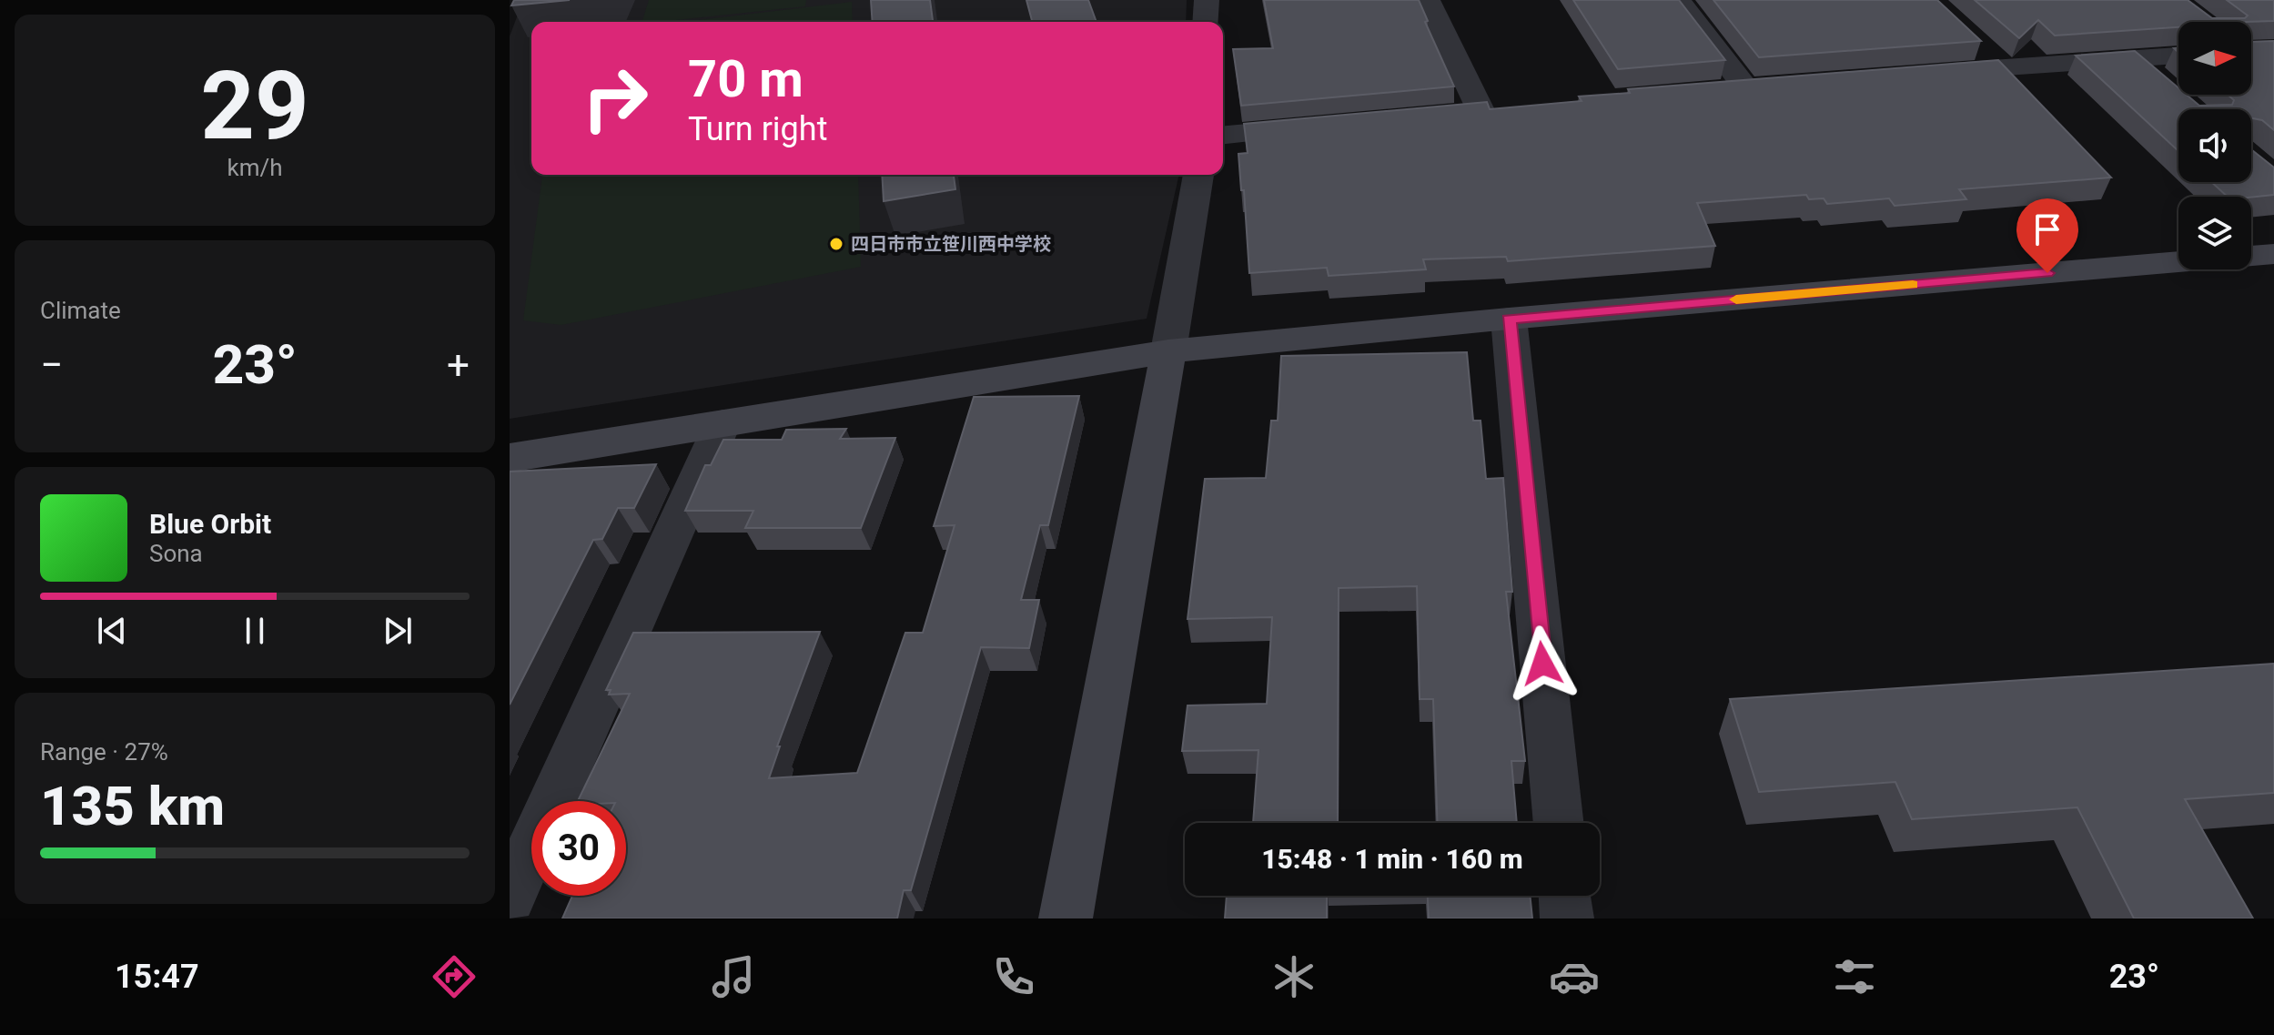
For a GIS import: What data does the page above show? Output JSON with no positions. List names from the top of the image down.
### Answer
{
  "places": ["四日市市立笹川西中学校"],
  "north": "right",
  "page": {
    "tile": [
      ["29", "km/h"],
      "Climate",
      ["Range · 27%", "135 km"]
    ],
    "turn": ["70 m", "Turn right"],
    "heat": ["−", "23°", "+"],
    "song": ["Blue Orbit", "Sona"],
    "limit": "30",
    "trip": "15:48 · 1 min · 160 m",
    "tabs": ["15:47", "23°"]
  }
}
